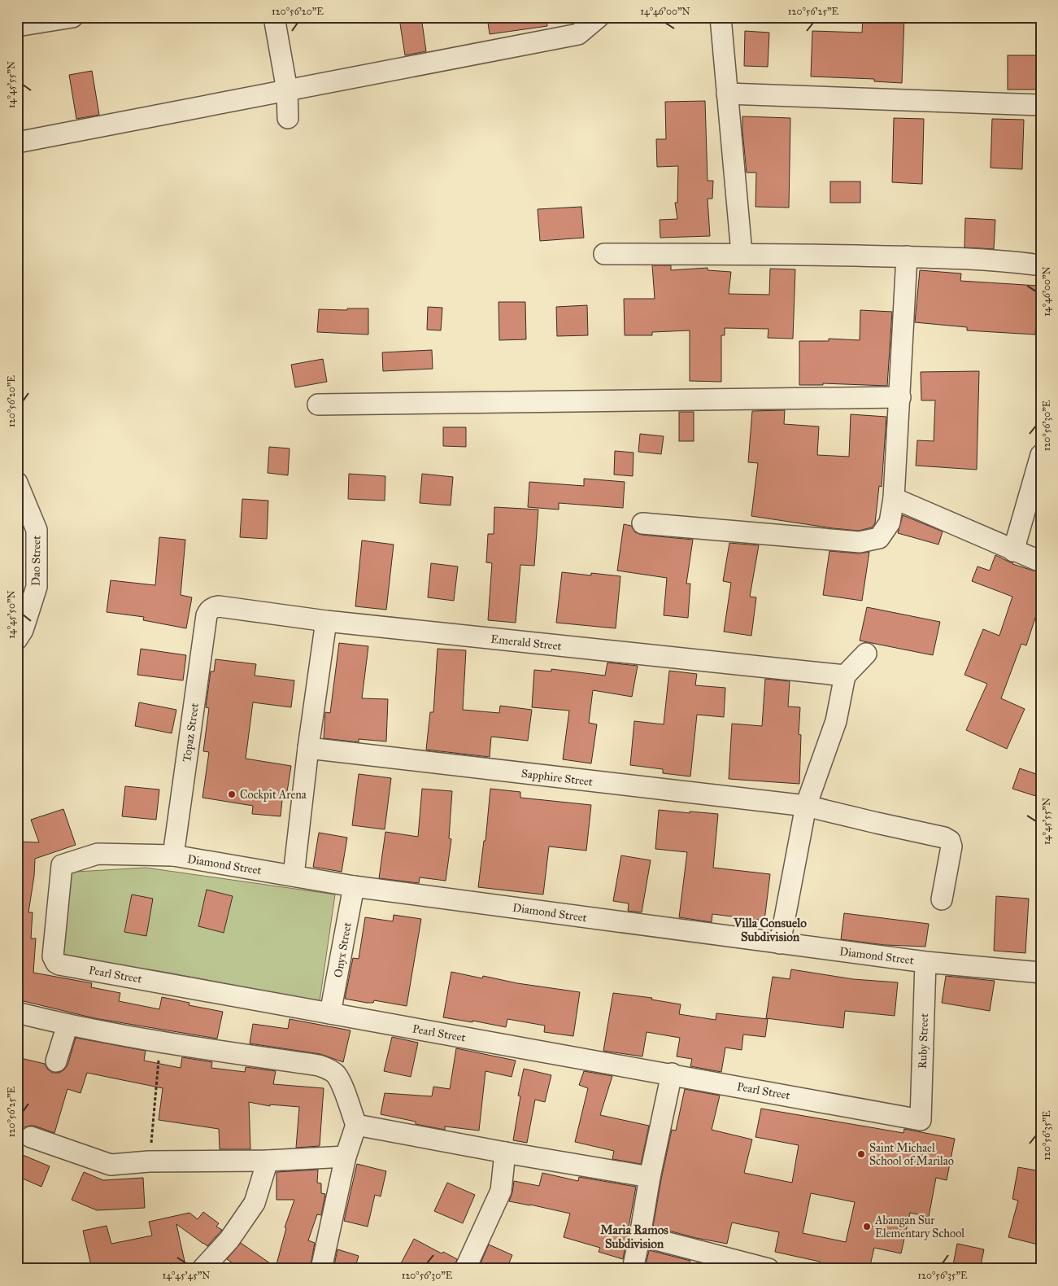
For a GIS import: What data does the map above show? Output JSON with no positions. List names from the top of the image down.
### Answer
{
  "streets": {
    "street": [
      "Dao Street",
      "Emerald Street",
      "Topaz Street",
      "Sapphire Street",
      "Diamond Street",
      "Onyx Street",
      "Pearl Street",
      "Ruby Street"
    ]
  },
  "crossings": [
    ["Emerald Street", "Topaz Street"],
    ["Topaz Street", "Diamond Street"],
    ["Diamond Street", "Onyx Street"],
    ["Diamond Street", "Pearl Street"],
    ["Diamond Street", "Ruby Street"],
    ["Onyx Street", "Pearl Street"],
    ["Pearl Street", "Ruby Street"]
  ],
  "districts": ["Villa Consuelo Subdivision", "Maria Ramos Subdivision"],
  "places": ["Cockpit Arena", "Saint Michael School of Marilao", "Abangan Sur Elementary School"],
  "coordinates": [
    "120°56'20\"E",
    "14°46'00\"N",
    "120°56'25\"E",
    "14°45'55\"N",
    "120°56'30\"E",
    "14°45'50\"N",
    "120°56'35\"E",
    "14°45'45\"N"
  ]
}
